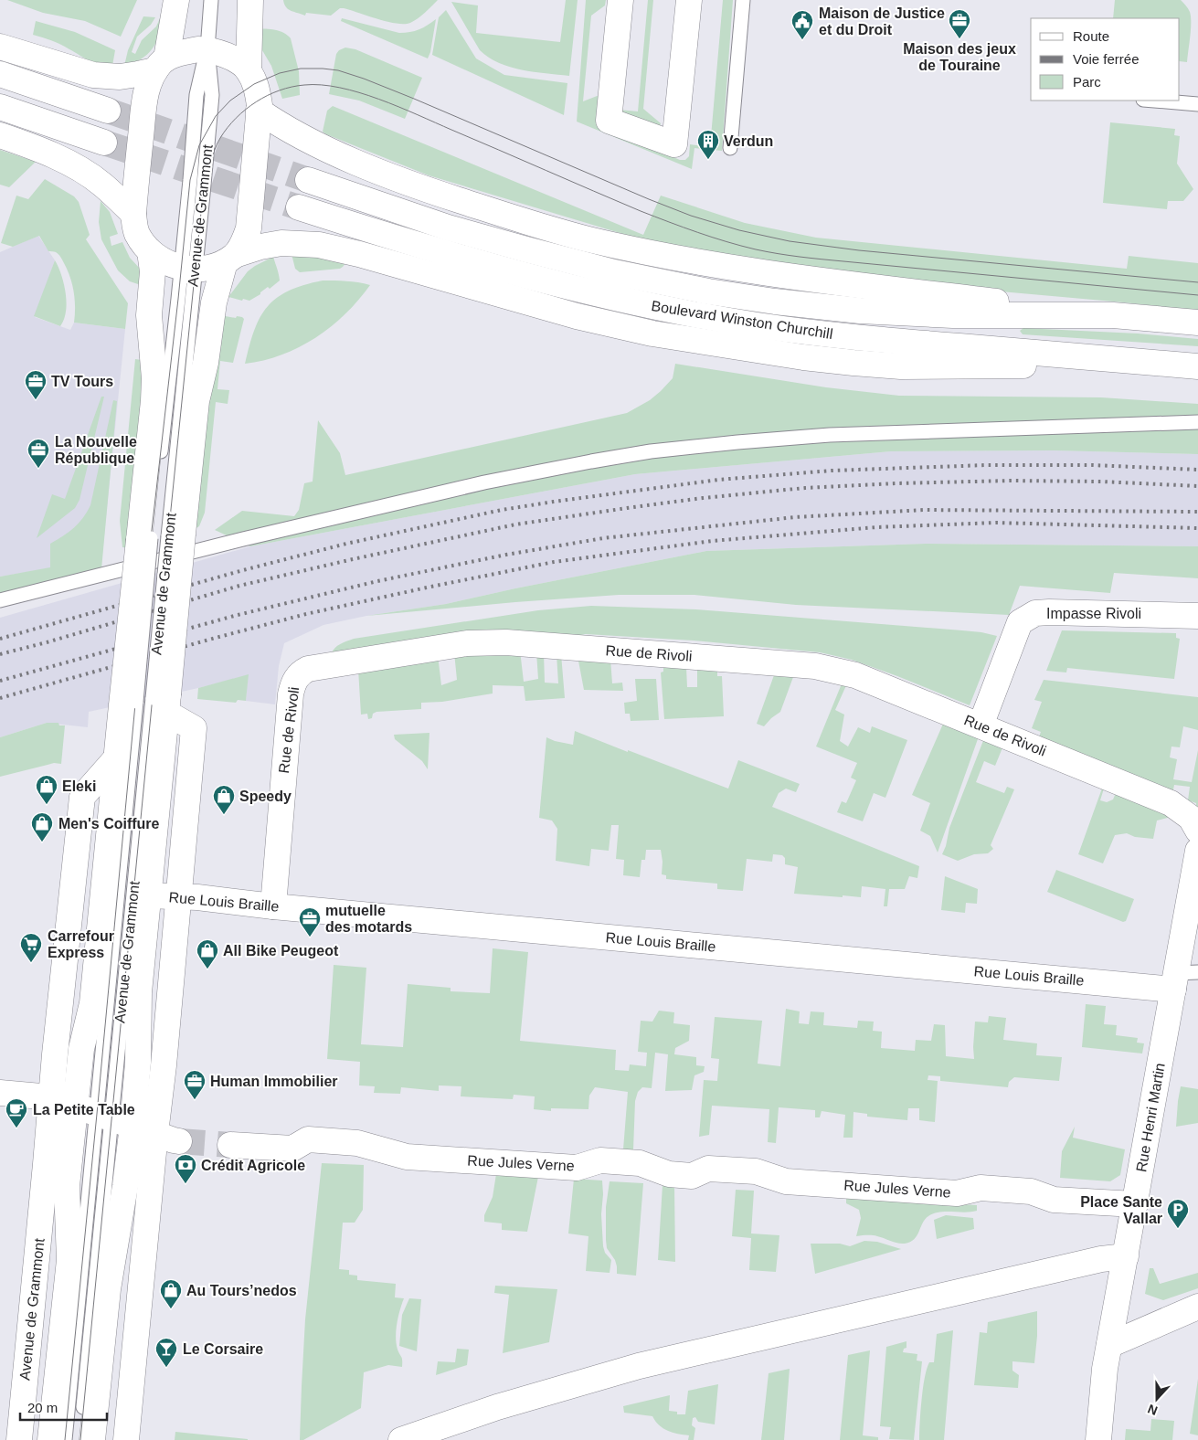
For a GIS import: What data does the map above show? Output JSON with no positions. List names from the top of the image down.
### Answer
{
  "streets": {
    "main road": [
      "Avenue de Grammont",
      "Boulevard Winston Churchill",
      "Impasse Rivoli",
      "Rue de Rivoli",
      "Rue Louis Braille",
      "Rue Henri Martin",
      "Rue Jules Verne"
    ]
  },
  "crossings": [
    ["Avenue de Grammont", "Rue Louis Braille"],
    ["Impasse Rivoli", "Rue de Rivoli"],
    ["Rue de Rivoli", "Rue Louis Braille"],
    ["Rue Louis Braille", "Rue Henri Martin"],
    ["Rue Henri Martin", "Rue Jules Verne"]
  ],
  "places": {
    "office": [
      "Maison des jeux de Touraine",
      "TV Tours",
      "La Nouvelle République",
      "mutuelle des motards",
      "Human Immobilier"
    ],
    "public building": ["Maison de Justice et du Droit"],
    "building": ["Verdun"],
    "shop": [
      "Eleki",
      "Speedy",
      "Men's Coiffure",
      "All Bike Peugeot",
      "Au Tours’nedos"
    ],
    "supermarket": ["Carrefour Express"],
    "cafe": ["La Petite Table"],
    "bank": ["Crédit Agricole"],
    "parking": ["Place Sante Vallar"],
    "bar": ["Le Corsaire"]
  },
  "legend": ["Route", "Voie ferrée", "Parc"],
  "scale_bar": "20 m",
  "north": "bottom"
}
